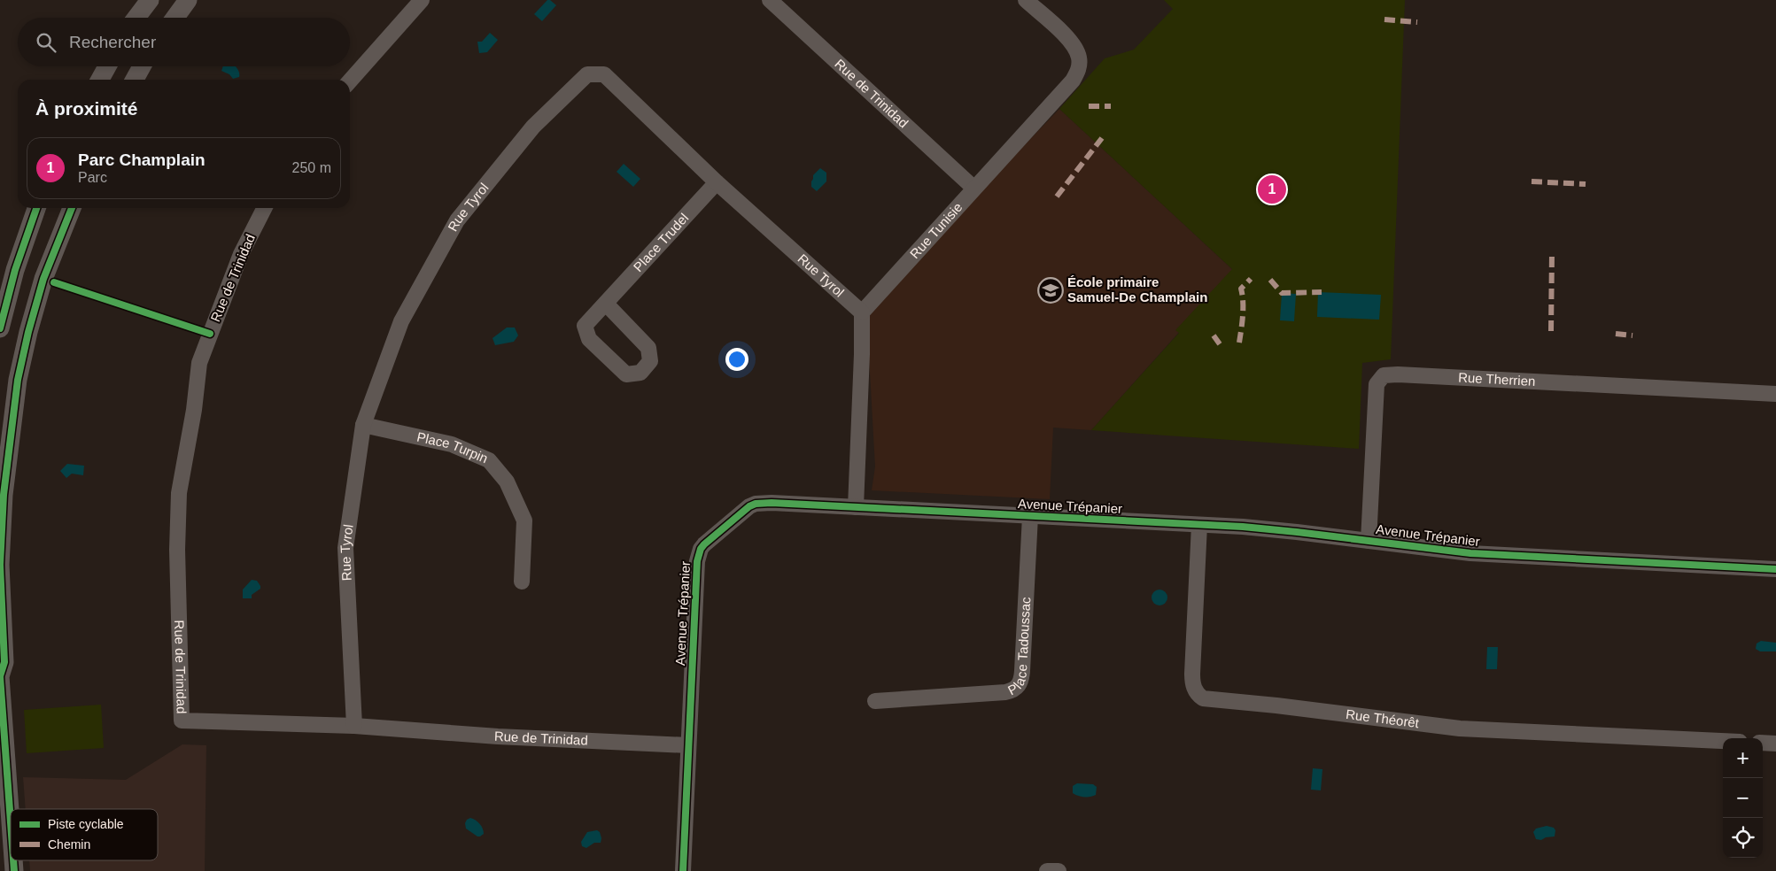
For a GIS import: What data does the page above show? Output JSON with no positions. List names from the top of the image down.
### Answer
{
  "streets": {
    "street": [
      "Rue de Trinidad",
      "Rue Tyrol",
      "Rue Tunisie",
      "Place Trudel",
      "Rue Therrien",
      "Place Turpin",
      "Avenue Trépanier",
      "Place Tadoussac",
      "Rue Théorêt"
    ]
  },
  "crossings": [
    ["Rue de Trinidad", "Rue Tyrol"],
    ["Rue de Trinidad", "Rue Tunisie"],
    ["Rue de Trinidad", "Avenue Trépanier"],
    ["Rue Tyrol", "Rue Tunisie"],
    ["Rue Tyrol", "Place Trudel"],
    ["Rue Tyrol", "Place Turpin"],
    ["Rue Therrien", "Avenue Trépanier"],
    ["Avenue Trépanier", "Place Tadoussac"],
    ["Avenue Trépanier", "Rue Théorêt"]
  ],
  "places": {
    "school or university": ["École primaire Samuel-De Champlain"]
  },
  "legend": ["Piste cyclable", "Chemin"],
  "page": {
    "search": "Rechercher",
    "heading": "À proximité",
    "list": [
      {
        "mark": "1",
        "name": "Parc Champlain",
        "note": "Parc",
        "value": "250 m"
      }
    ],
    "pins": "1",
    "map_buttons": ["+", "−"]
  }
}
